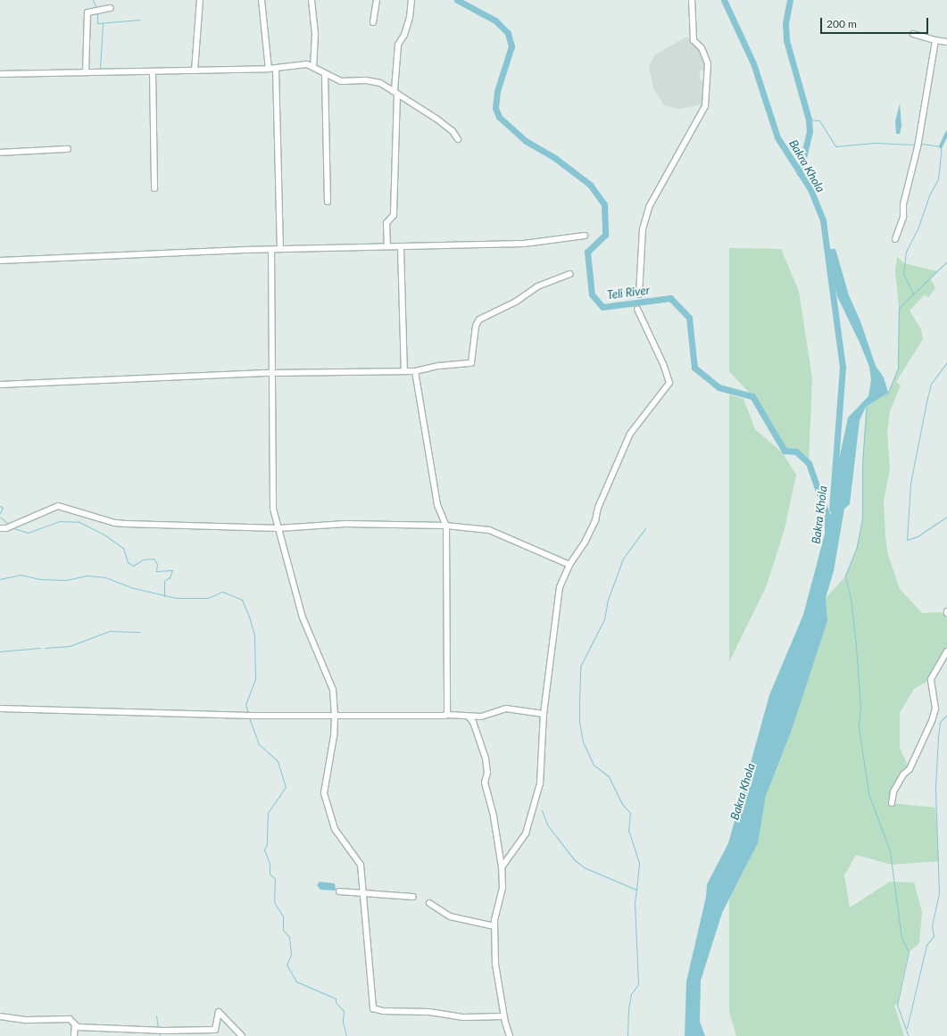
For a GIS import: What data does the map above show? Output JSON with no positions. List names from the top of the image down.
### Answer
{
  "water": ["Bakra Khola", "Teli River"],
  "scale_bar": "200 m"
}
